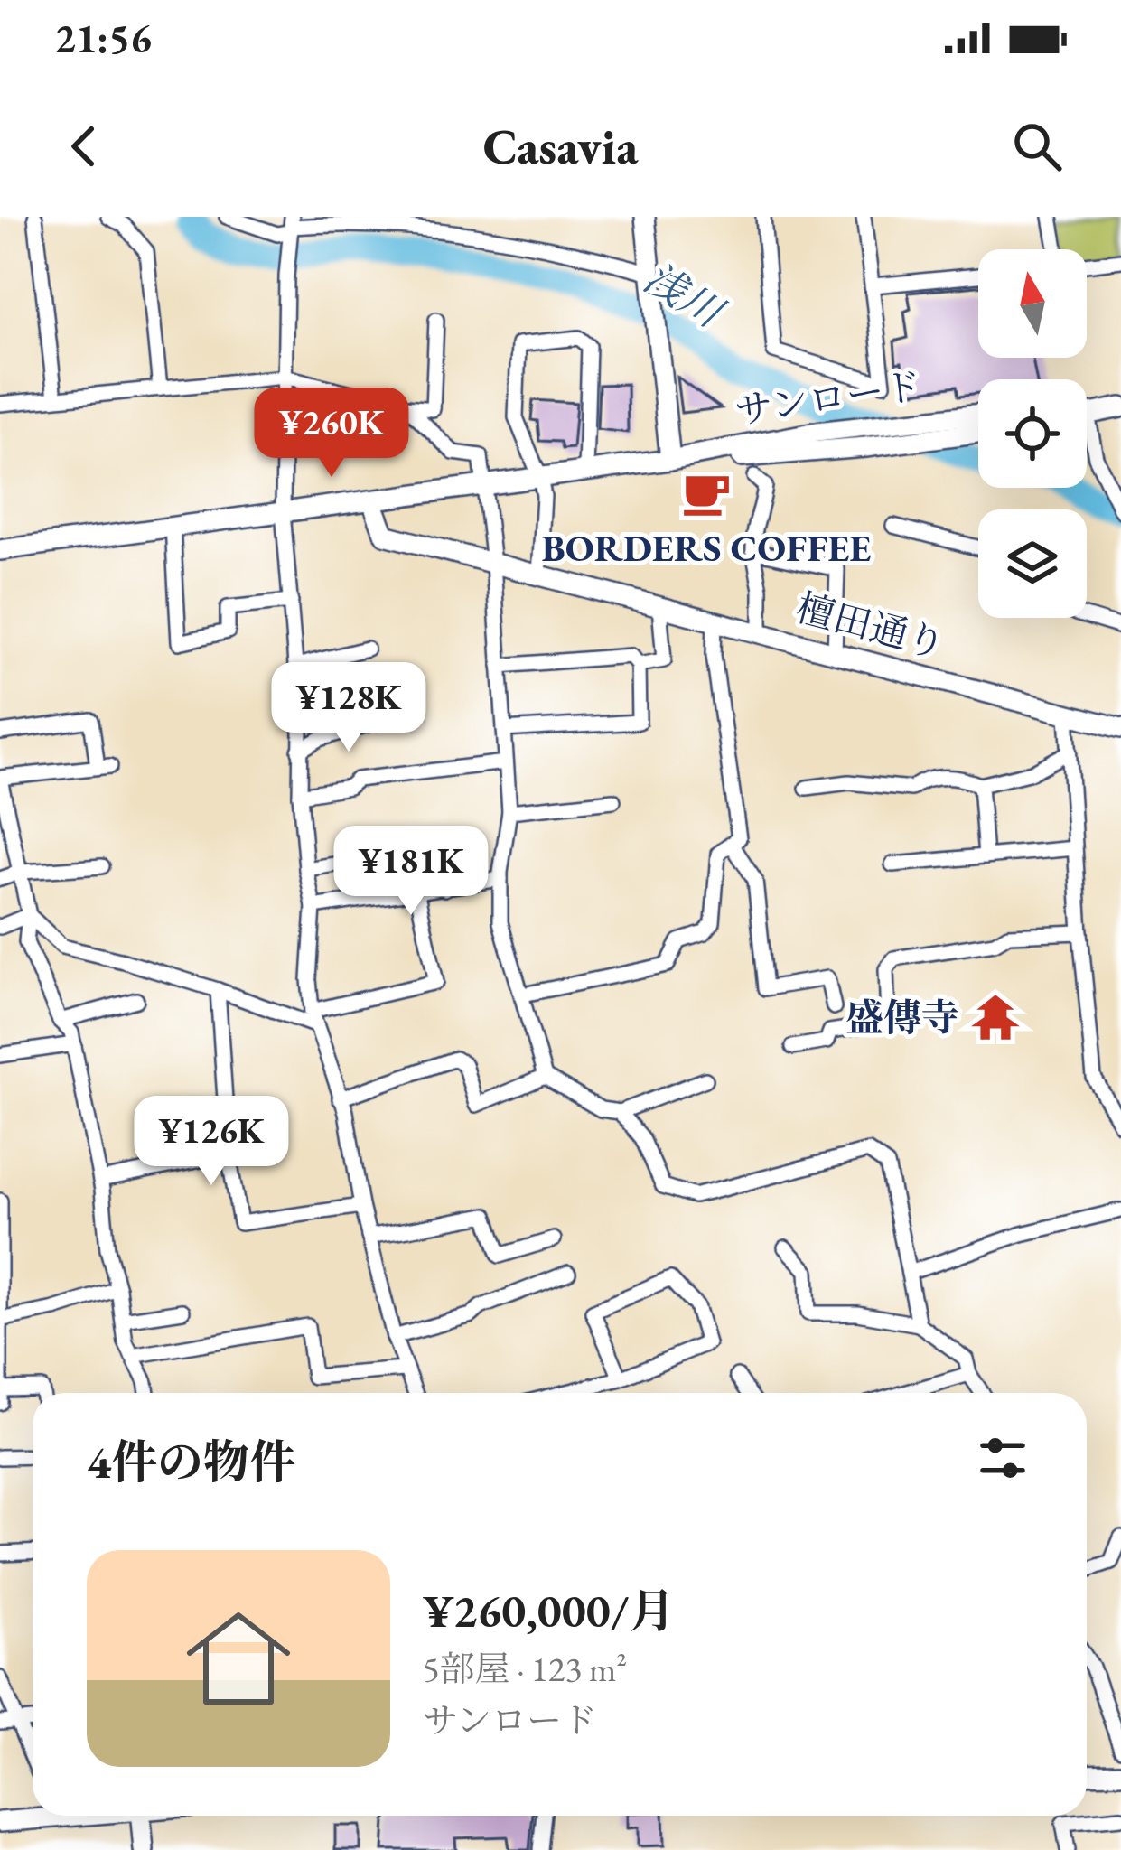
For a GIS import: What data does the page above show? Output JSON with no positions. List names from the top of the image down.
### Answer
{
  "streets": {
    "street": ["サンロード", "檀田通り"]
  },
  "crossings": [
    ["サンロード", "檀田通り"]
  ],
  "water": ["浅川"],
  "places": {
    "cafe": ["BORDERS COFFEE"],
    "temple": ["盛傳寺"]
  },
  "north": "top",
  "page": {
    "status": "21:56",
    "header": "Casavia",
    "price": [
      "¥260K",
      "¥128K",
      "¥181K",
      "¥126K"
    ],
    "heading": "4件の物件",
    "list": [
      {
        "name": "¥260,000/月",
        "note": "5部屋 · 123 m² · サンロード"
      }
    ]
  }
}
